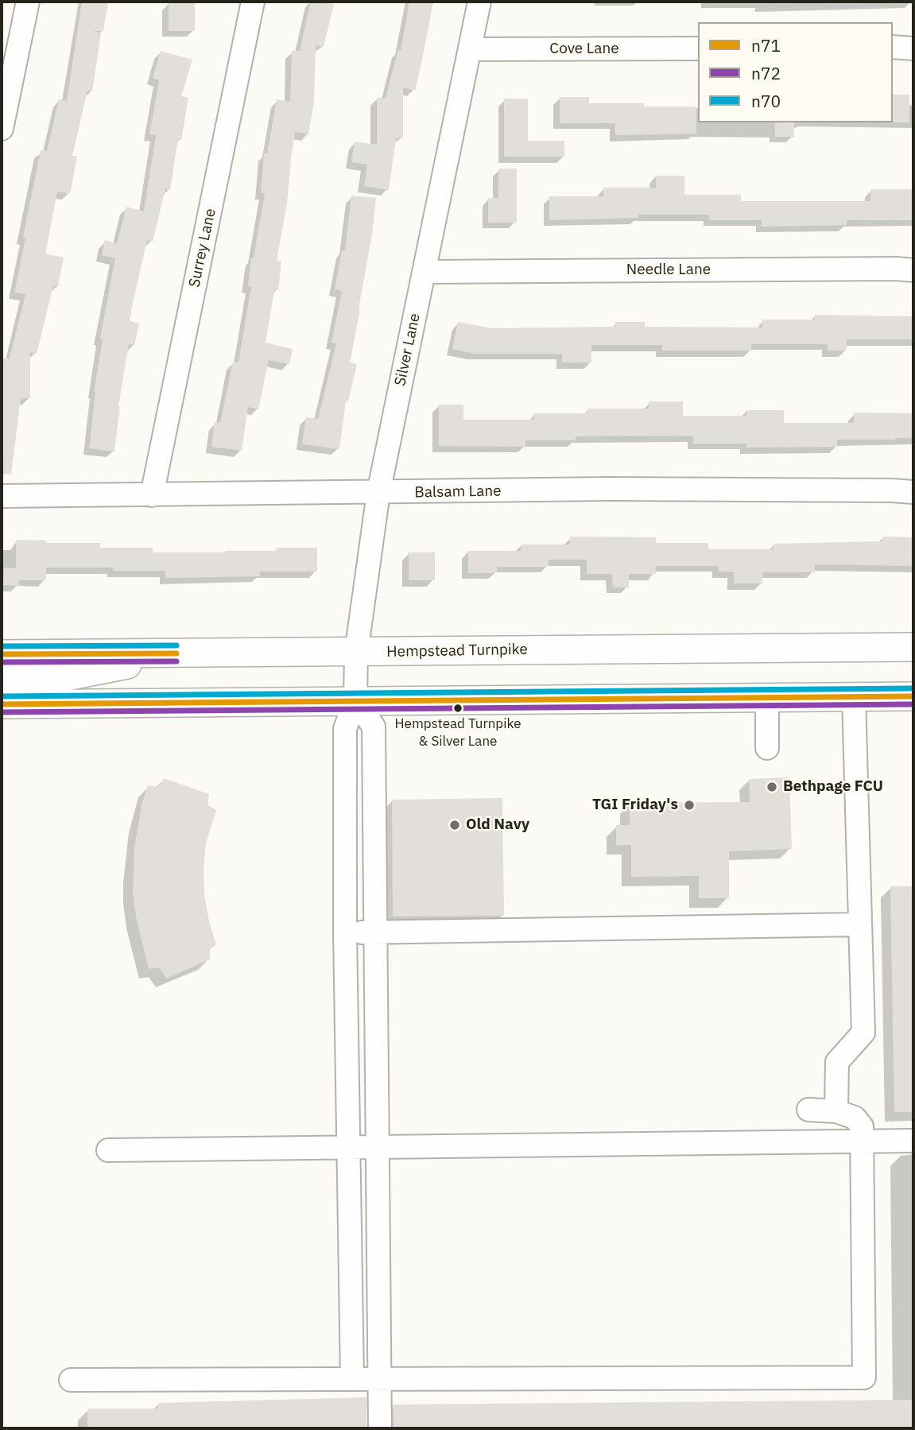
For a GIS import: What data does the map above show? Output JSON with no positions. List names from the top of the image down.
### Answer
{
  "streets": {
    "main road": ["Hempstead Turnpike"],
    "street": [
      "Cove Lane",
      "Surrey Lane",
      "Needle Lane",
      "Silver Lane",
      "Balsam Lane"
    ]
  },
  "crossings": [
    ["Cove Lane", "Silver Lane"],
    ["Surrey Lane", "Balsam Lane"],
    ["Needle Lane", "Silver Lane"],
    ["Silver Lane", "Balsam Lane"],
    ["Silver Lane", "Hempstead Turnpike"]
  ],
  "places": [
    "Hempstead Turnpike & Silver Lane",
    "Bethpage FCU",
    "TGI Friday's",
    "Old Navy"
  ],
  "lines": ["transit line n70", "transit line n71", "transit line n72"],
  "legend": ["n71", "n72", "n70"]
}
